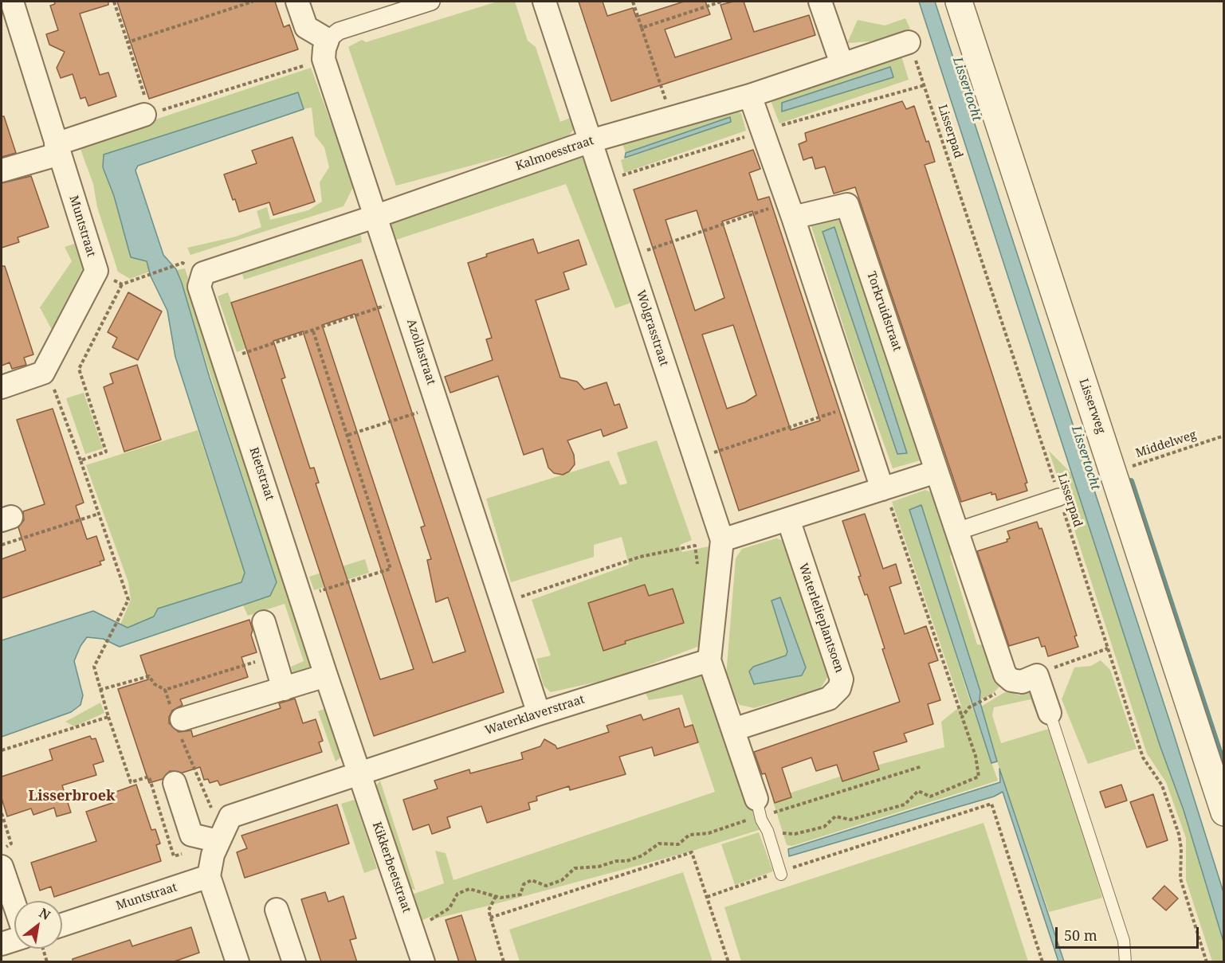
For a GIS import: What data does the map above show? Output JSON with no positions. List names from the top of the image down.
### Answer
{
  "streets": {
    "street": [
      "Kalmoesstraat",
      "Muntstraat",
      "Torkruidstraat",
      "Wolgrasstraat",
      "Azollastraat",
      "Lisserweg",
      "Rietstraat",
      "Waterlelieplantsoen",
      "Waterklaverstraat",
      "Kikkerbeetstraat"
    ],
    "path": ["Lisserpad", "Middelweg"]
  },
  "crossings": [
    ["Lisserpad", "Kalmoesstraat"],
    ["Kalmoesstraat", "Wolgrasstraat"],
    ["Kalmoesstraat", "Azollastraat"],
    ["Kalmoesstraat", "Rietstraat"],
    ["Wolgrasstraat", "Waterklaverstraat"],
    ["Azollastraat", "Waterklaverstraat"],
    ["Lisserweg", "Middelweg"],
    ["Rietstraat", "Waterklaverstraat"],
    ["Rietstraat", "Kikkerbeetstraat"],
    ["Waterklaverstraat", "Kikkerbeetstraat"]
  ],
  "districts": ["Lisserbroek"],
  "water": ["Lissertocht"],
  "scale_bar": "50 m",
  "north": "top right"
}
